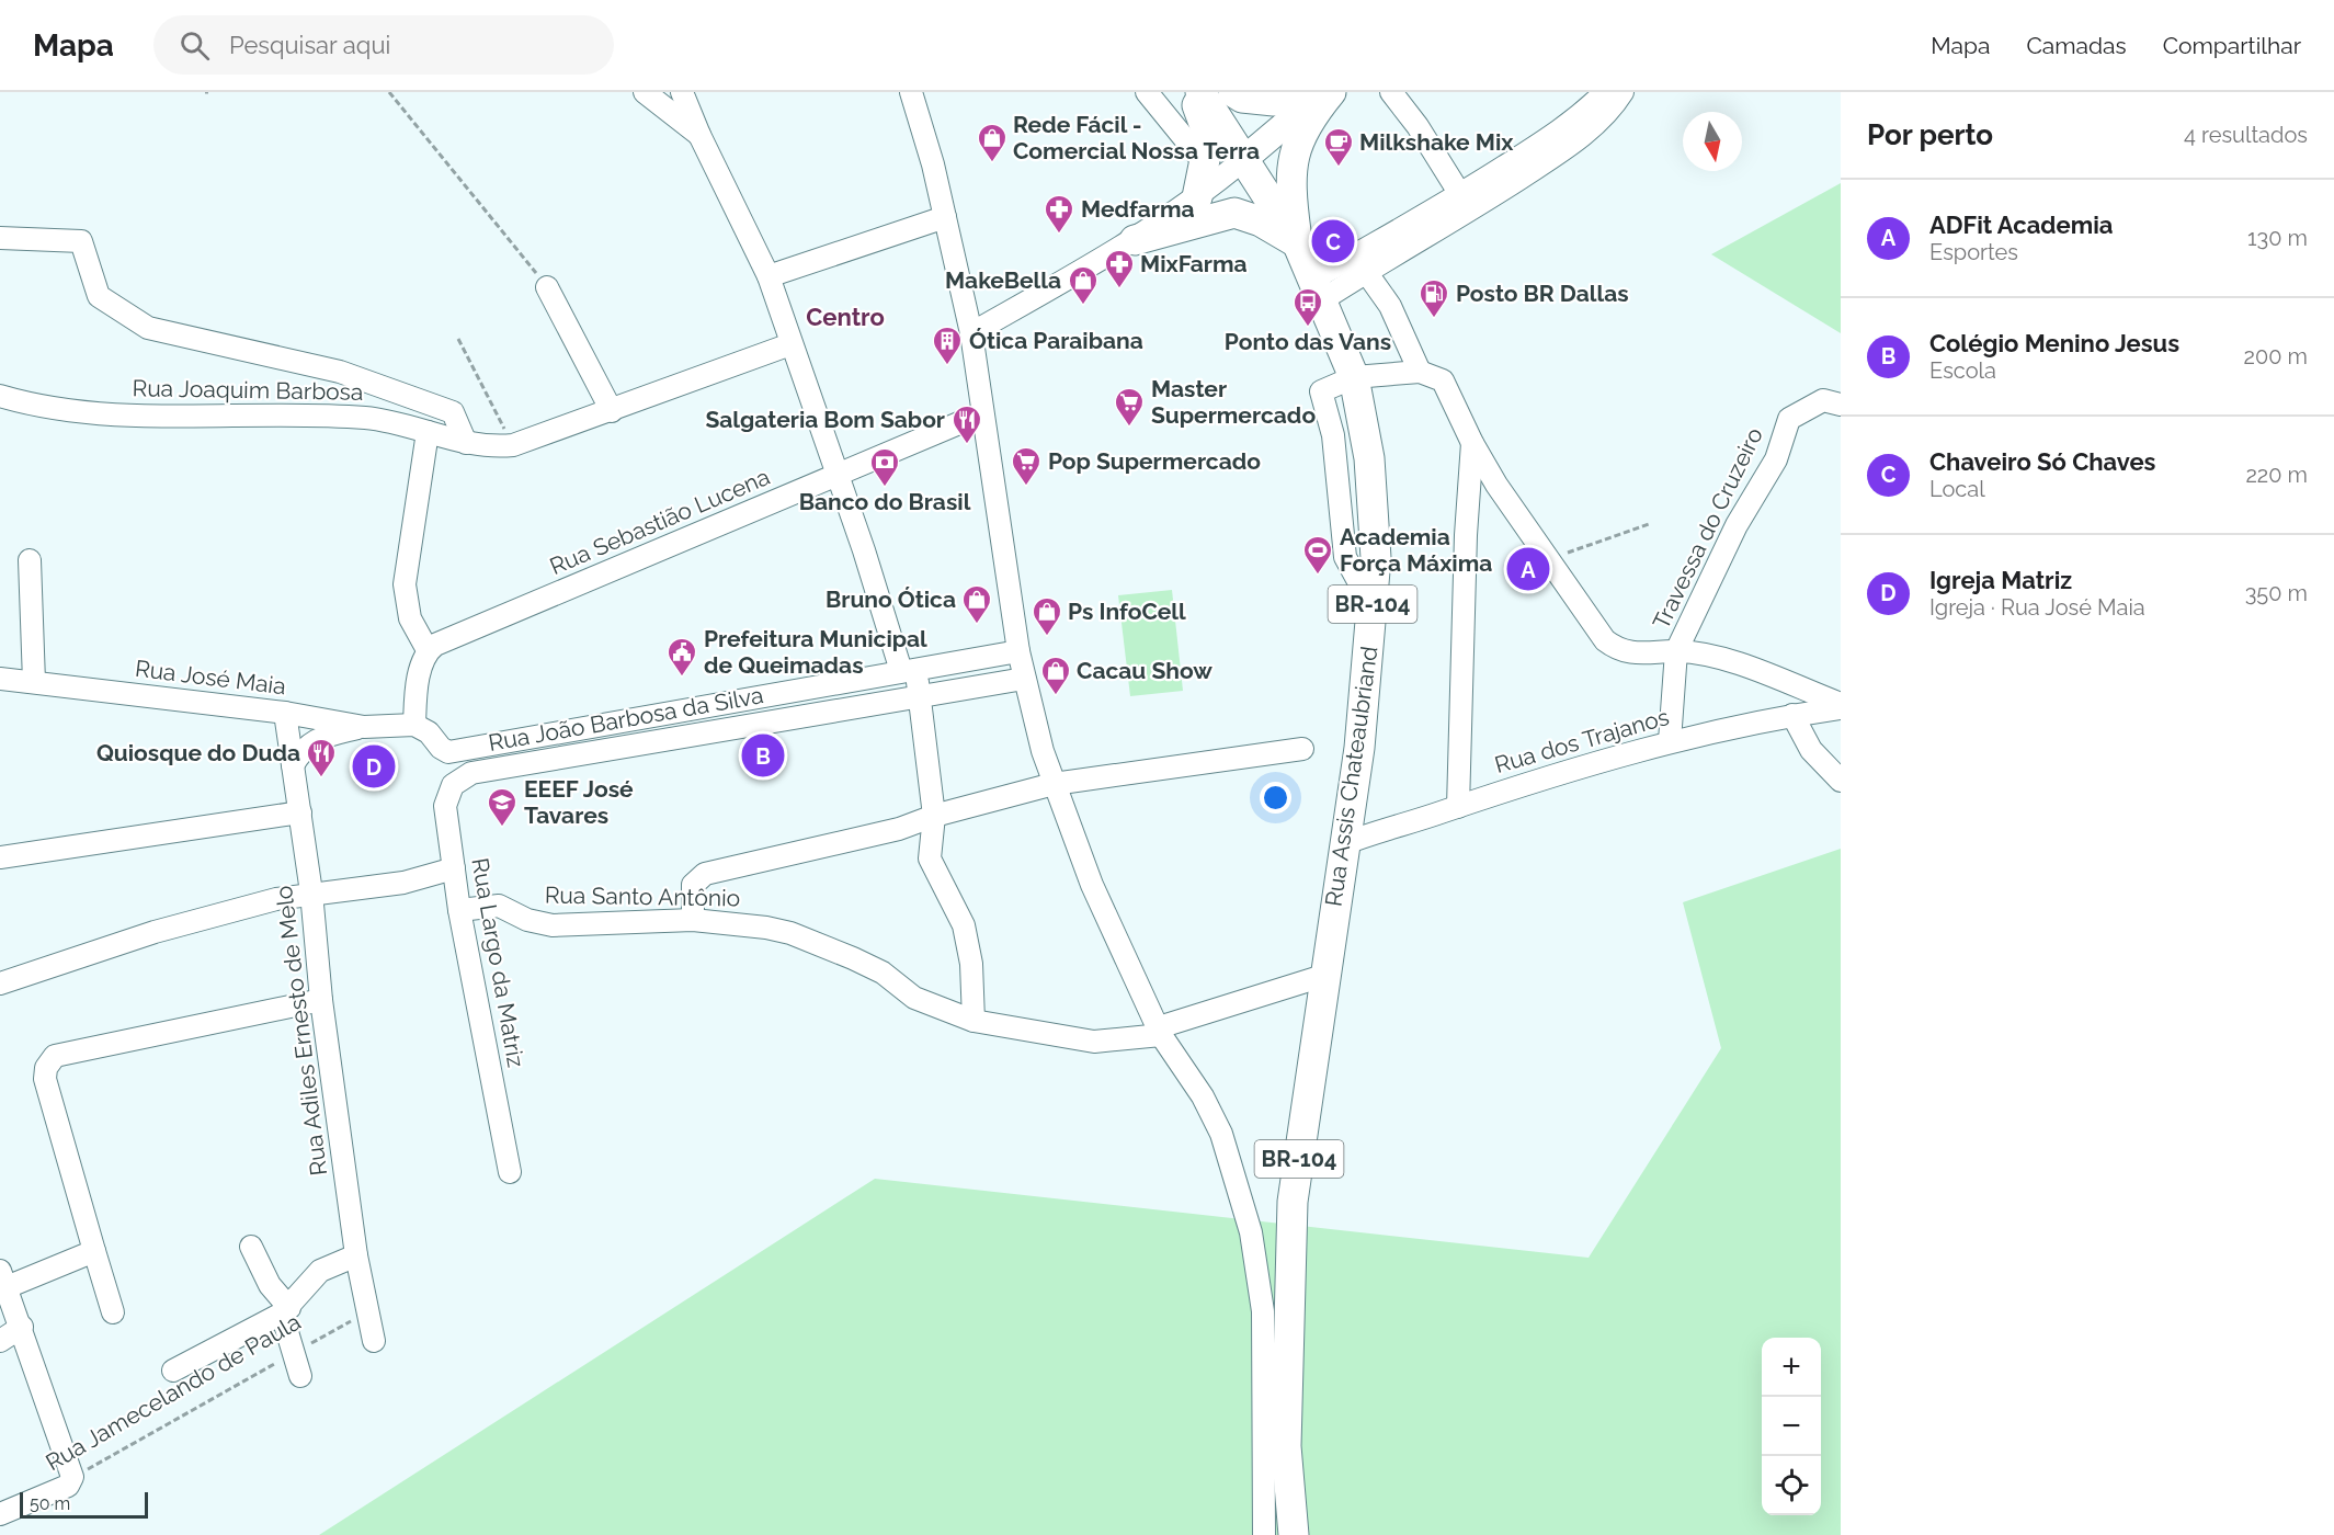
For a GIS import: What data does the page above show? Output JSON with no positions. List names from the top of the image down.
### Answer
{
  "streets": {
    "highway": ["BR-104", "Rua Assis Chateaubriand"],
    "street": [
      "Rua Joaquim Barbosa",
      "Rua Sebastião Lucena",
      "Travessa do Cruzeiro",
      "Rua José Maia",
      "Rua João Barbosa da Silva",
      "Rua dos Trajanos",
      "Rua Santo Antônio",
      "Rua Largo da Matriz",
      "Rua Adiles Ernesto de Melo",
      "Rua Jamecelando de Paula"
    ]
  },
  "crossings": [
    ["Travessa do Cruzeiro", "Rua dos Trajanos"],
    ["BR-104", "Rua Assis Chateaubriand"],
    ["Rua José Maia", "Rua João Barbosa da Silva"],
    ["Rua José Maia", "Rua Adiles Ernesto de Melo"],
    ["Rua João Barbosa da Silva", "Rua Largo da Matriz"],
    ["Rua dos Trajanos", "Rua Assis Chateaubriand"],
    ["Rua Assis Chateaubriand", "Rua Santo Antônio"],
    ["Rua Santo Antônio", "Rua Largo da Matriz"],
    ["Rua Adiles Ernesto de Melo", "Rua Jamecelando de Paula"]
  ],
  "districts": ["Centro"],
  "places": {
    "shop": [
      "Rede Fácil - Comercial Nossa Terra",
      "MakeBella",
      "Bruno Ótica",
      "Ps InfoCell",
      "Cacau Show"
    ],
    "cafe": ["Milkshake Mix"],
    "pharmacy": ["Medfarma", "MixFarma"],
    "fuel station": ["Posto BR Dallas"],
    "bus stop": ["Ponto das Vans"],
    "building": ["Ótica Paraibana"],
    "supermarket": ["Master Supermercado", "Pop Supermercado"],
    "restaurant": ["Salgateria Bom Sabor", "Quiosque do Duda"],
    "bank": ["Banco do Brasil"],
    "sports": ["Academia Força Máxima"],
    "public building": ["Prefeitura Municipal de Queimadas"],
    "school or university": ["EEEF José Tavares"]
  },
  "scale_bar": "50 m",
  "north": "bottom",
  "page": {
    "header": "Mapa",
    "search": "Pesquisar aqui",
    "nav": ["Mapa", "Camadas", "Compartilhar"],
    "heading": ["Por perto", "4 resultados"],
    "list": [
      {
        "mark": "A",
        "name": "ADFit Academia",
        "note": "Esportes",
        "value": "130 m"
      },
      {
        "mark": "B",
        "name": "Colégio Menino Jesus",
        "note": "Escola",
        "value": "200 m"
      },
      {
        "mark": "C",
        "name": "Chaveiro Só Chaves",
        "note": "Local",
        "value": "220 m"
      },
      {
        "mark": "D",
        "name": "Igreja Matriz",
        "note": "Igreja · Rua José Maia",
        "value": "350 m"
      }
    ],
    "pins": [
      "C",
      "A",
      "B",
      "D"
    ],
    "map_buttons": ["+", "−"],
    "scale": "50 m"
  }
}
